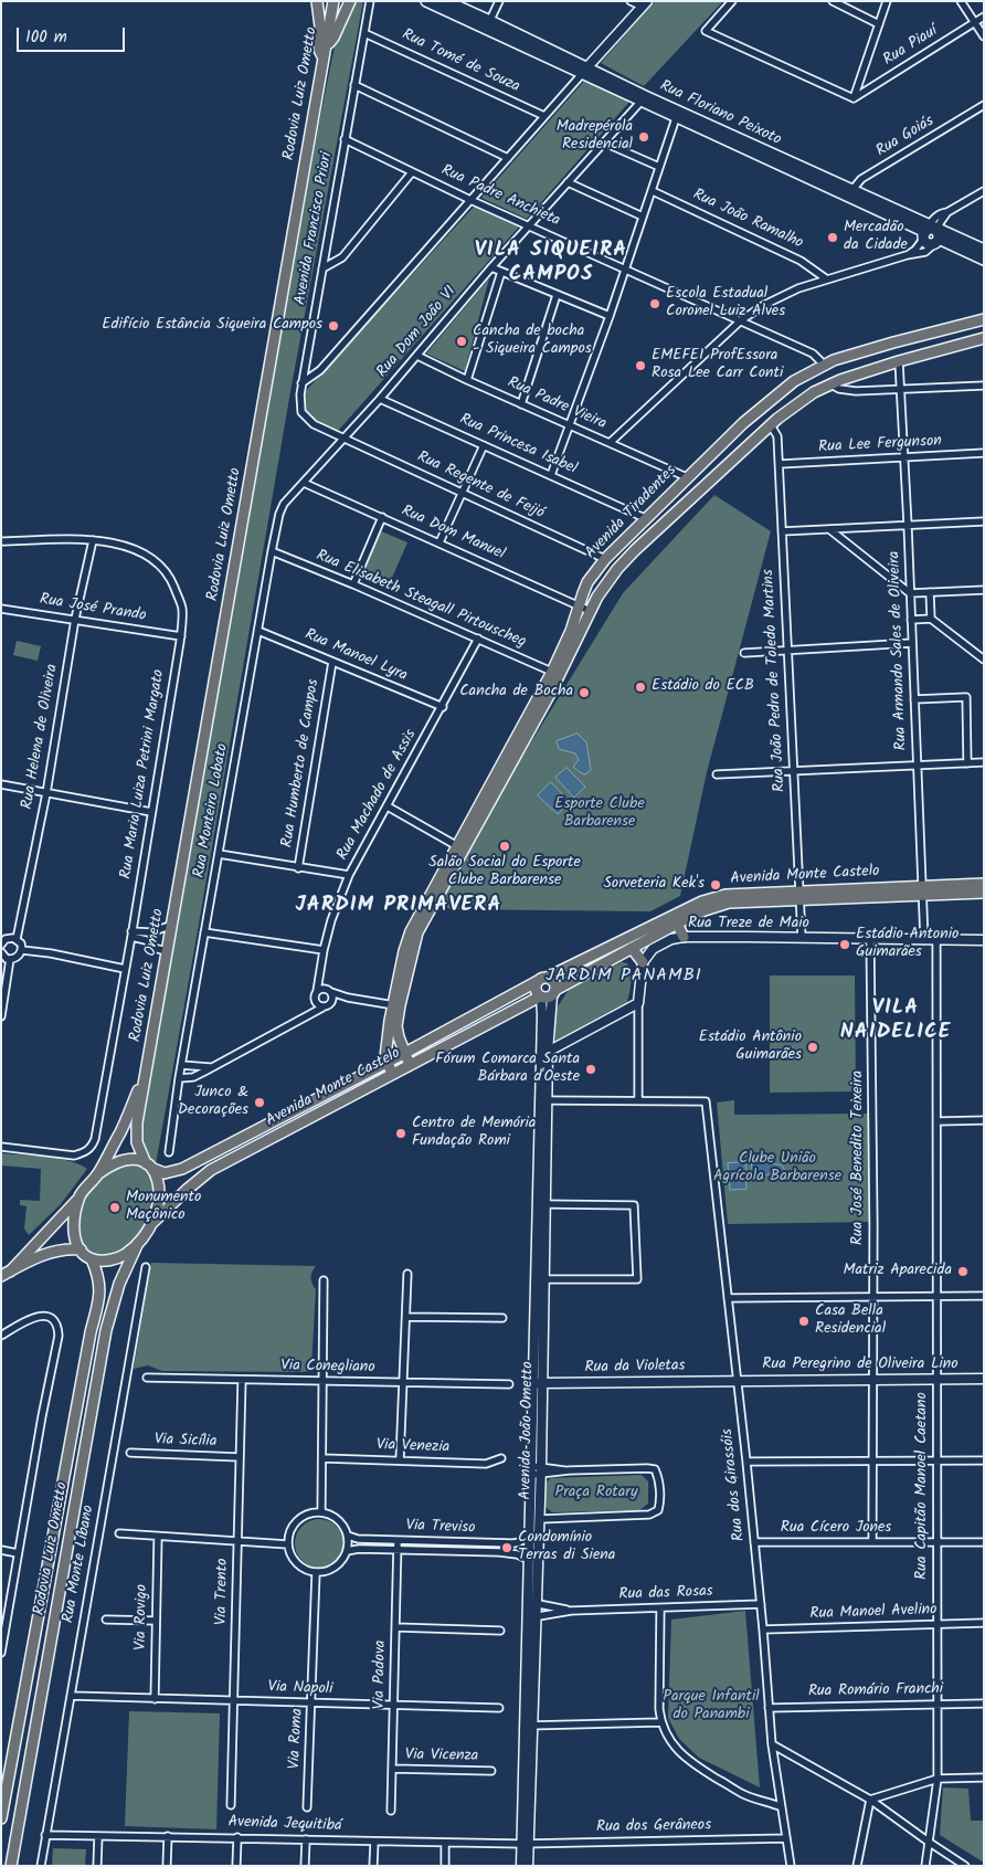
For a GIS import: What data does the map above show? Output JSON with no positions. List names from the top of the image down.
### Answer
{
  "streets": {
    "main road": [
      "Rodovia Luiz Ometto",
      "Rua Floriano Peixoto",
      "Avenida Tiradentes",
      "Avenida Monte Castelo"
    ],
    "street": [
      "Rua Piauí",
      "Rua Tomé de Souza",
      "Rua Goiás",
      "Rua Padre Anchieta",
      "Rua João Ramalho",
      "Avenida Francisco Priori",
      "Rua Dom João VI",
      "Rua Padre Vieira",
      "Rua Princesa Isabel",
      "Rua Lee Fergunson",
      "Rua Regente de Feijó",
      "Rua Dom Manuel",
      "Rua Elisabeth Steagall Pirtouscheg",
      "Rua José Prando",
      "Rua Armando Sales de Oliveira",
      "Rua Manoel Lyra",
      "Rua João Pedro de Toledo Martins",
      "Rua Helena de Oliveira",
      "Rua Humberto de Campos",
      "Rua Maria Luiza Petrini Margato",
      "Rua Machado de Assis",
      "Rua Monteiro Lobato",
      "Rua Treze de Maio",
      "Rua José Benedito Teixeira",
      "Rua Peregrino de Oliveira Lino",
      "Via Conegliano",
      "Rua da Violetas",
      "Avenida João Ometto",
      "Via Sicília",
      "Via Venezia",
      "Rua dos Girassóis",
      "Rua Capitão Manoel Caetano",
      "Via Treviso",
      "Rua Cícero Jones",
      "Rua Monte Líbano",
      "Via Trento",
      "Rua das Rosas",
      "Rua Manoel Avelino",
      "Via Rovigo",
      "Via Padova",
      "Via Napoli",
      "Rua Romário Franchi",
      "Via Roma",
      "Via Vicenza",
      "Avenida Jequitibá",
      "Rua dos Gerâneos"
    ]
  },
  "crossings": [
    ["Rua Tomé de Souza", "Avenida Francisco Priori"],
    ["Rodovia Luiz Ometto", "Avenida Monte Castelo"],
    ["Rua Floriano Peixoto", "Rua Goiás"],
    ["Rua Floriano Peixoto", "Rua Dom João VI"],
    ["Rua Padre Anchieta", "Avenida Francisco Priori"],
    ["Rua Padre Anchieta", "Rua Dom João VI"],
    ["Rua Padre Anchieta", "Avenida Tiradentes"],
    ["Avenida Francisco Priori", "Rua Dom João VI"],
    ["Avenida Francisco Priori", "Rua Regente de Feijó"],
    ["Rua Dom João VI", "Rua Padre Vieira"],
    ["Rua Dom João VI", "Rua Princesa Isabel"],
    ["Rua Dom João VI", "Rua Regente de Feijó"],
    ["Rua Dom João VI", "Rua Dom Manuel"],
    ["Rua Dom João VI", "Rua Monteiro Lobato"],
    ["Rua Padre Vieira", "Avenida Tiradentes"],
    ["Rua Princesa Isabel", "Avenida Tiradentes"],
    ["Rua Lee Fergunson", "Rua Armando Sales de Oliveira"],
    ["Rua Lee Fergunson", "Rua João Pedro de Toledo Martins"],
    ["Rua Regente de Feijó", "Avenida Tiradentes"],
    ["Avenida Tiradentes", "Rua Dom Manuel"],
    ["Avenida Tiradentes", "Rua Elisabeth Steagall Pirtouscheg"],
    ["Avenida Tiradentes", "Rua Armando Sales de Oliveira"],
    ["Avenida Tiradentes", "Rua João Pedro de Toledo Martins"],
    ["Avenida Tiradentes", "Avenida Monte Castelo"],
    ["Rua Dom Manuel", "Rua Monteiro Lobato"],
    ["Rua Elisabeth Steagall Pirtouscheg", "Rua Machado de Assis"],
    ["Rua Elisabeth Steagall Pirtouscheg", "Rua Monteiro Lobato"],
    ["Rua José Prando", "Rua Helena de Oliveira"],
    ["Rua José Prando", "Rua Maria Luiza Petrini Margato"],
    ["Rua Armando Sales de Oliveira", "Avenida Monte Castelo"],
    ["Rua Armando Sales de Oliveira", "Rua Treze de Maio"],
    ["Rua Manoel Lyra", "Rua Humberto de Campos"],
    ["Rua Manoel Lyra", "Rua Machado de Assis"],
    ["Rua Manoel Lyra", "Rua Monteiro Lobato"],
    ["Rua João Pedro de Toledo Martins", "Avenida Monte Castelo"],
    ["Rua João Pedro de Toledo Martins", "Rua Treze de Maio"],
    ["Rua Helena de Oliveira", "Rua Maria Luiza Petrini Margato"],
    ["Avenida Monte Castelo", "Avenida João Ometto"],
    ["Rua Treze de Maio", "Rua José Benedito Teixeira"],
    ["Rua Treze de Maio", "Rua Capitão Manoel Caetano"],
    ["Rua José Benedito Teixeira", "Rua Peregrino de Oliveira Lino"],
    ["Rua José Benedito Teixeira", "Rua Cícero Jones"],
    ["Rua Peregrino de Oliveira Lino", "Rua da Violetas"],
    ["Rua Peregrino de Oliveira Lino", "Rua dos Girassóis"],
    ["Rua Peregrino de Oliveira Lino", "Rua Capitão Manoel Caetano"],
    ["Via Conegliano", "Via Trento"],
    ["Rua da Violetas", "Avenida João Ometto"],
    ["Rua da Violetas", "Rua dos Girassóis"],
    ["Avenida João Ometto", "Via Treviso"],
    ["Avenida João Ometto", "Rua das Rosas"],
    ["Avenida João Ometto", "Avenida Jequitibá"],
    ["Avenida João Ometto", "Rua dos Gerâneos"],
    ["Via Sicília", "Via Trento"],
    ["Rua dos Girassóis", "Rua Cícero Jones"],
    ["Rua dos Girassóis", "Rua das Rosas"],
    ["Rua dos Girassóis", "Rua Manoel Avelino"],
    ["Rua dos Girassóis", "Rua Romário Franchi"],
    ["Rua dos Girassóis", "Rua dos Gerâneos"],
    ["Rua Capitão Manoel Caetano", "Rua Cícero Jones"],
    ["Rua Capitão Manoel Caetano", "Rua Manoel Avelino"],
    ["Rua Capitão Manoel Caetano", "Rua Romário Franchi"],
    ["Via Treviso", "Via Padova"],
    ["Via Treviso", "Via Roma"],
    ["Rua Monte Líbano", "Via Napoli"],
    ["Rua Monte Líbano", "Avenida Jequitibá"],
    ["Via Trento", "Via Napoli"],
    ["Via Rovigo", "Via Napoli"],
    ["Via Padova", "Via Napoli"],
    ["Via Padova", "Via Vicenza"],
    ["Via Napoli", "Via Roma"],
    ["Avenida Jequitibá", "Rua dos Gerâneos"]
  ],
  "districts": [
    "VILA SIQUEIRA CAMPOS",
    "JARDIM PRIMAVERA",
    "JARDIM PANAMBI",
    "VILA NAIDELICE"
  ],
  "parks": [
    "Esporte Clube Barbarense",
    "Clube União Agrícola Barbarense",
    "Praça Rotary",
    "Parque Infantil do Panambi"
  ],
  "places": [
    "Madrepérola Residencial",
    "Mercadão da Cidade",
    "Escola Estadual Coronel Luiz Alves",
    "Edifício Estância Siqueira Campos",
    "Cancha de bocha - Siqueira Campos",
    "EMEFEI ProfEssora Rosa Lee Carr Conti",
    "Estádio do ECB",
    "Cancha de Bocha",
    "Salão Social do Esporte Clube Barbarense",
    "Sorveteria Kek's",
    "Estádio Antonio Guimarães",
    "Estádio Antônio Guimarães",
    "Fórum Comarca Santa Bárbara d'Oeste",
    "Junco & Decorações",
    "Centro de Memória Fundação Romi",
    "Monumento Maçônico",
    "Matriz Aparecida",
    "Casa Bella Residencial",
    "Condomínio Terras di Siena"
  ],
  "scale_bar": "100 m"
}
